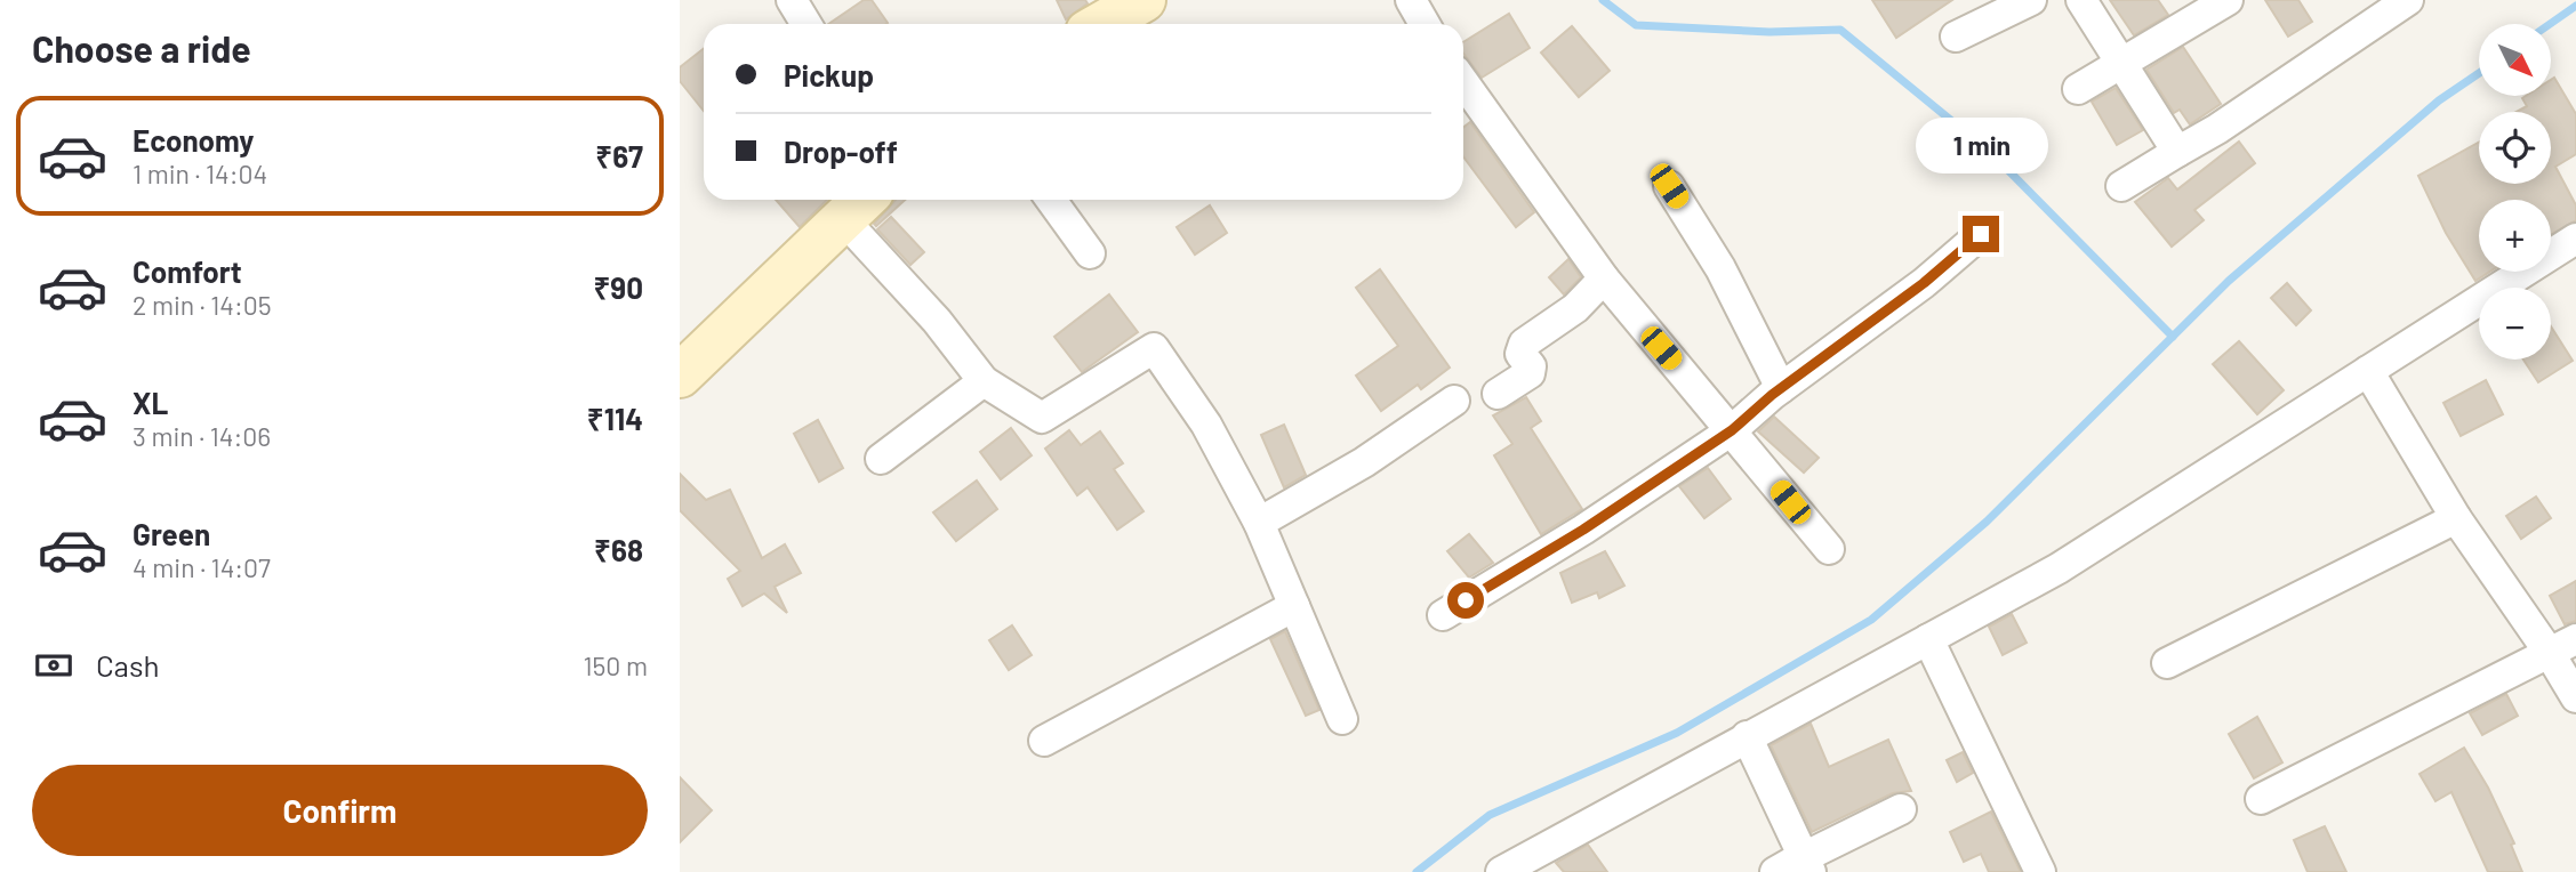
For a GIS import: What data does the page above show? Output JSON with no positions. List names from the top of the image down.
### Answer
{
  "north": "bottom right",
  "page": {
    "heading": "Choose a ride",
    "map_buttons": ["+", "−"],
    "banner": ["Pickup", "Drop-off"],
    "list": [
      {
        "name": "Economy",
        "note": "1 min · 14:04",
        "value": "₹67"
      },
      {
        "name": "Comfort",
        "note": "2 min · 14:05",
        "value": "₹90"
      },
      {
        "name": "XL",
        "note": "3 min · 14:06",
        "value": "₹114"
      },
      {
        "name": "Green",
        "note": "4 min · 14:07",
        "value": "₹68"
      }
    ],
    "bubble": "1 min",
    "pay": ["Cash", "150 m"],
    "buttons": "Confirm"
  }
}
